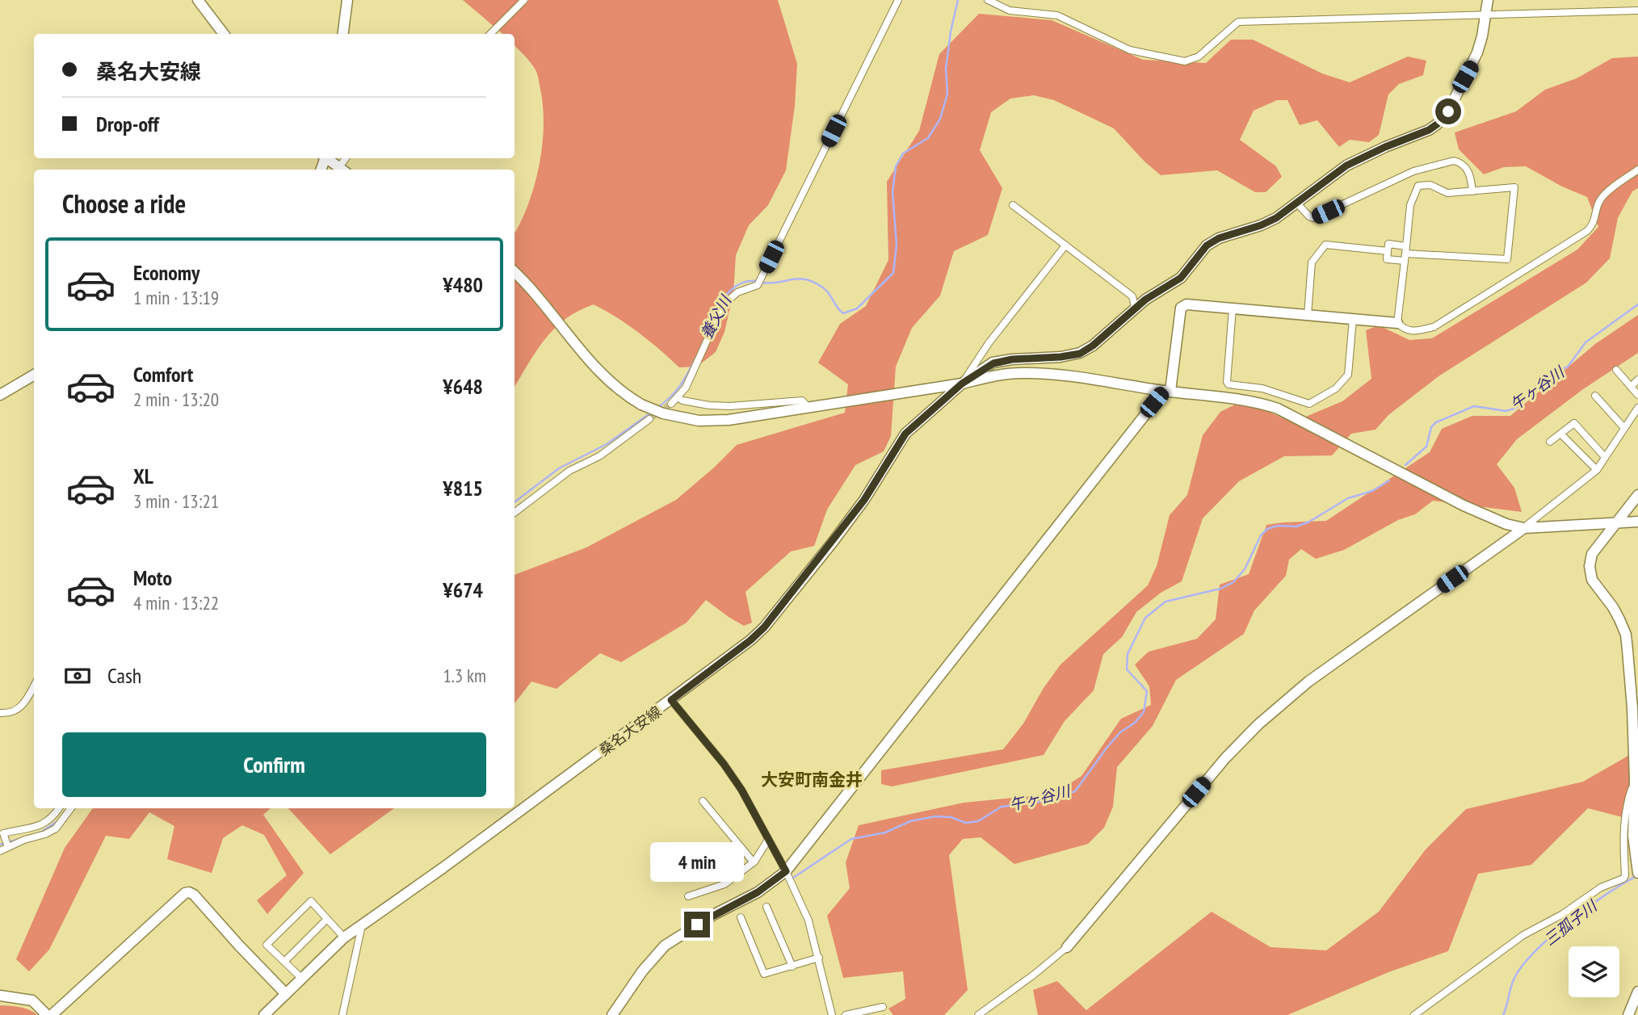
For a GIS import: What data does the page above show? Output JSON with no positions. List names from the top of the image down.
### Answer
{
  "streets": {
    "street": ["桑名大安線"]
  },
  "districts": ["大安町南金井"],
  "water": ["養父川", "午ヶ谷川", "三孤子川"],
  "page": {
    "banner": ["桑名大安線", "Drop-off"],
    "heading": "Choose a ride",
    "list": [
      {
        "name": "Economy",
        "note": "1 min · 13:19",
        "value": "¥480"
      },
      {
        "name": "Comfort",
        "note": "2 min · 13:20",
        "value": "¥648"
      },
      {
        "name": "XL",
        "note": "3 min · 13:21",
        "value": "¥815"
      },
      {
        "name": "Moto",
        "note": "4 min · 13:22",
        "value": "¥674"
      }
    ],
    "pay": ["Cash", "1.3 km"],
    "buttons": "Confirm",
    "bubble": "4 min"
  }
}
